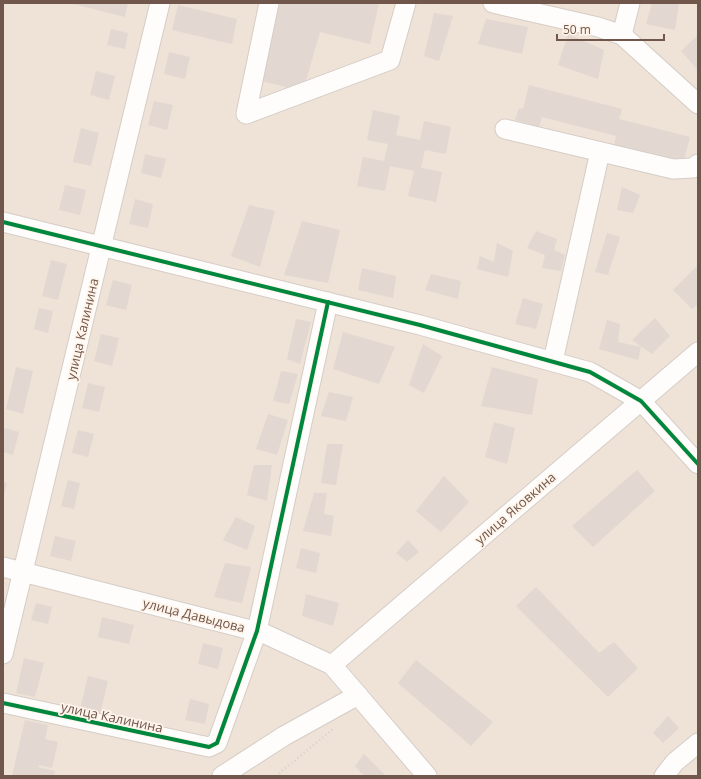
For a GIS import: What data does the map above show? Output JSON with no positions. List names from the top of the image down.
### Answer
{
  "streets": {
    "street": ["улица Калинина", "улица Яковкина", "улица Давыдова"]
  },
  "crossings": [
    ["улица Калинина", "улица Давыдова"],
    ["улица Яковкина", "улица Давыдова"]
  ],
  "scale_bar": "50 m"
}
